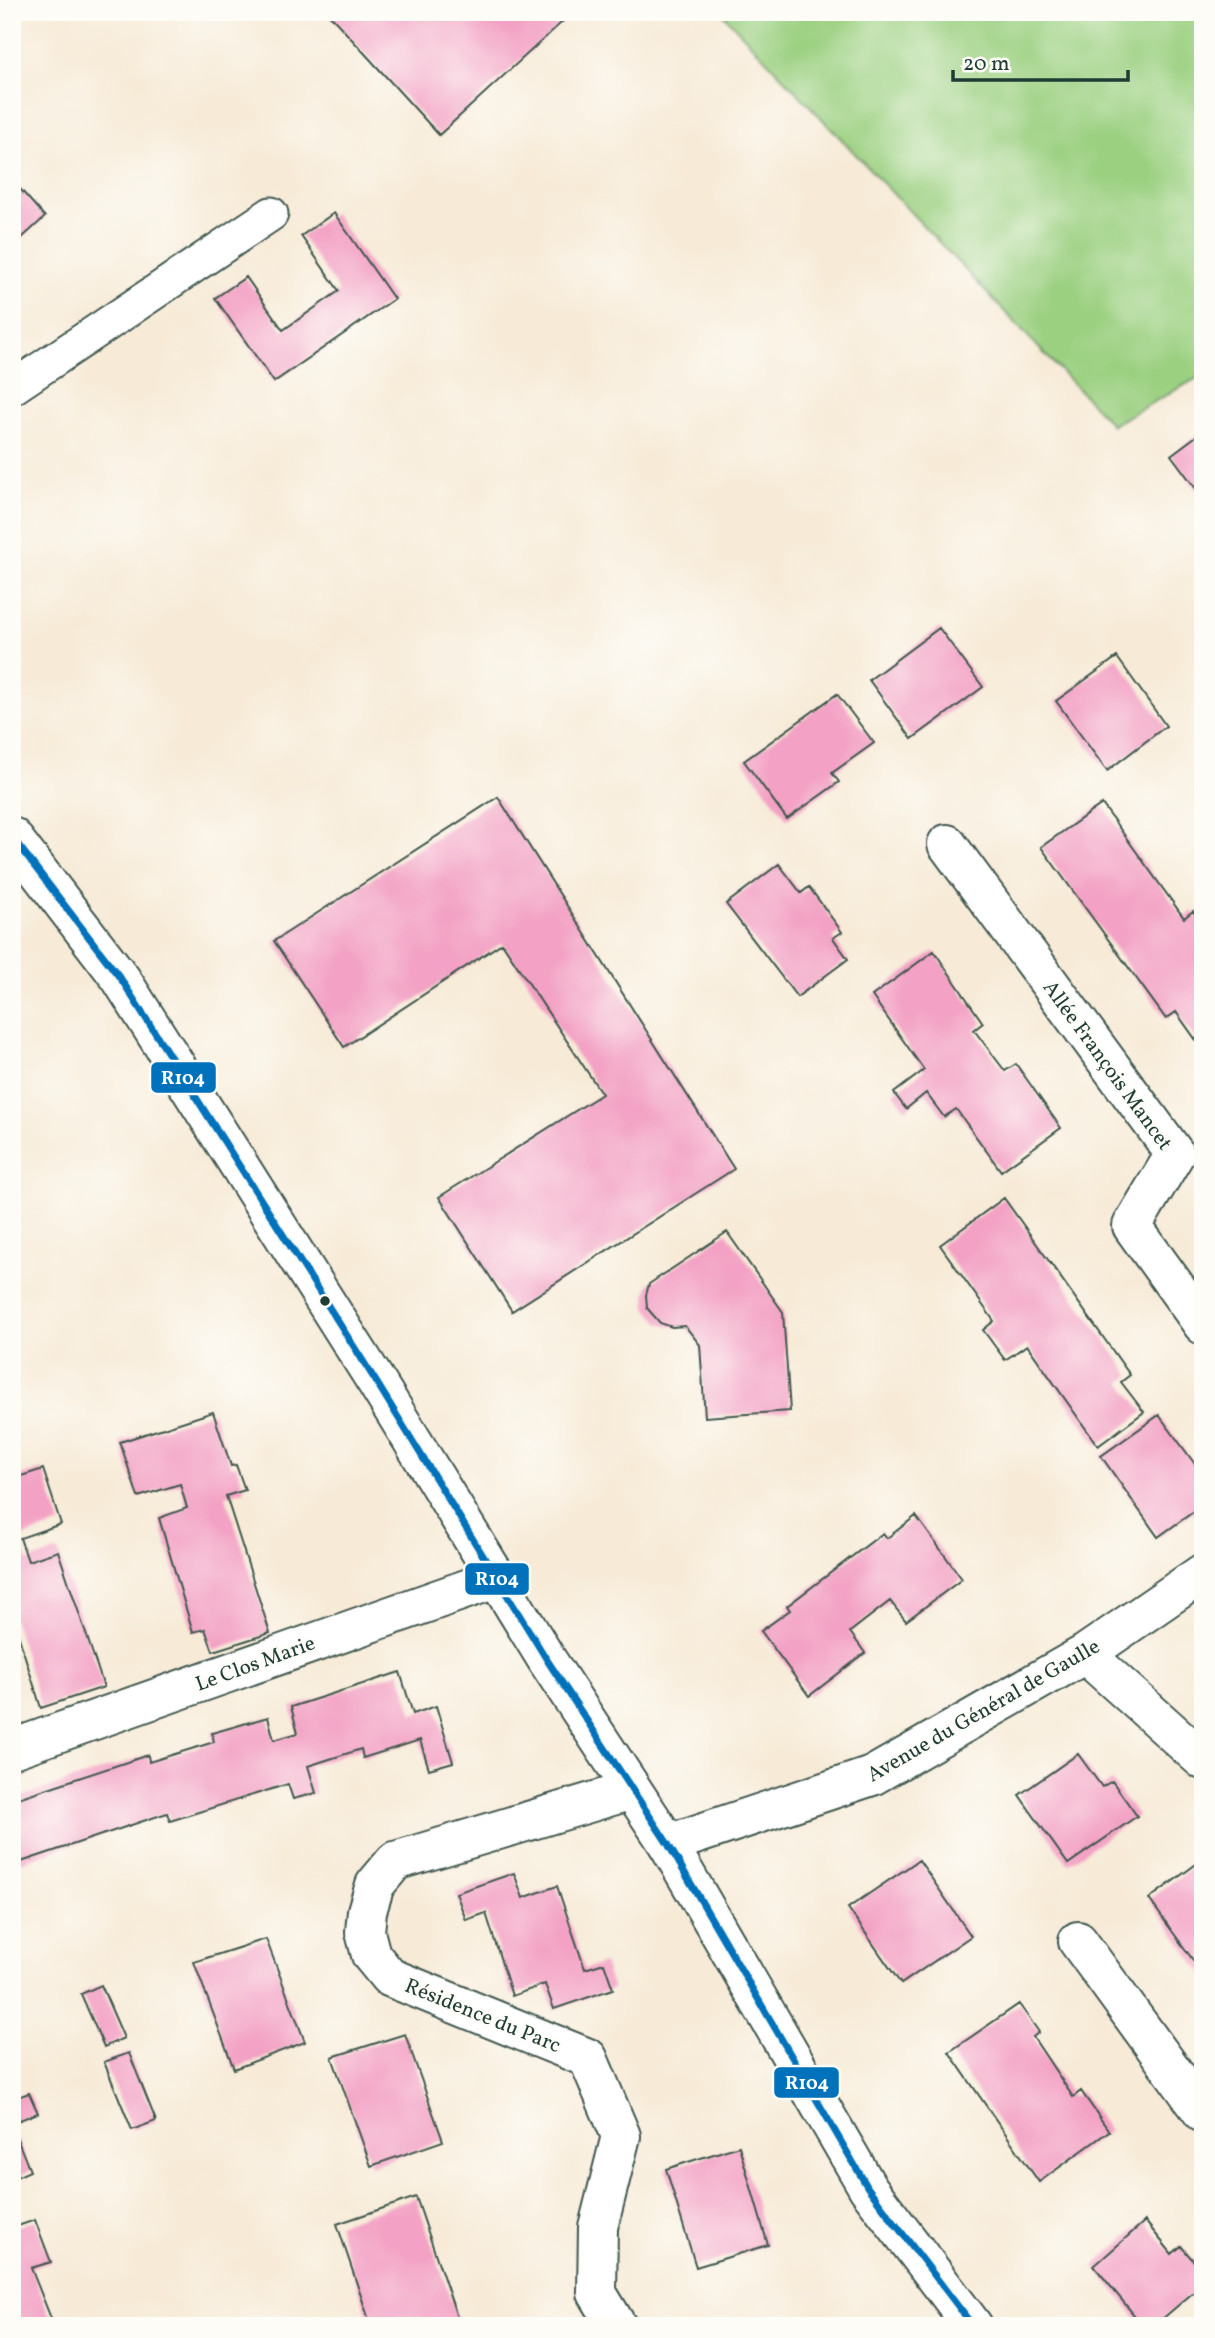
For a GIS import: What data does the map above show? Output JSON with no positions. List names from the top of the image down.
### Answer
{
  "streets": {
    "street": [
      "Allée François Mancet",
      "Le Clos Marie",
      "Avenue du Général de Gaulle",
      "Résidence du Parc"
    ]
  },
  "lines": ["transit line R104"],
  "scale_bar": "20 m"
}
